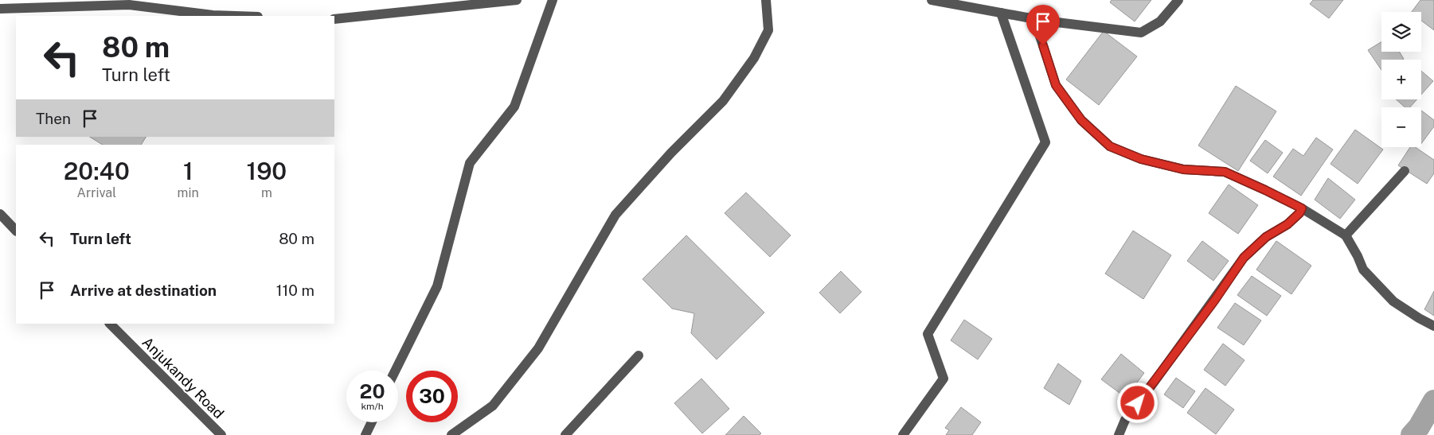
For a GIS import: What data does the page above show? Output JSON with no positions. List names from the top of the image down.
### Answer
{
  "streets": {
    "street": ["Anjukandy Road"]
  },
  "page": {
    "map_buttons": ["+", "−"],
    "turn": ["80 m", "Turn left"],
    "then": "Then",
    "eta": [
      "20:40",
      "Arrival",
      "1",
      "min",
      "190",
      "m"
    ],
    "list": [
      {
        "name": "Turn left",
        "value": "80 m"
      },
      {
        "name": "Arrive at destination",
        "value": "110 m"
      }
    ],
    "speed": "20 km/h",
    "limit": "30"
  }
}
